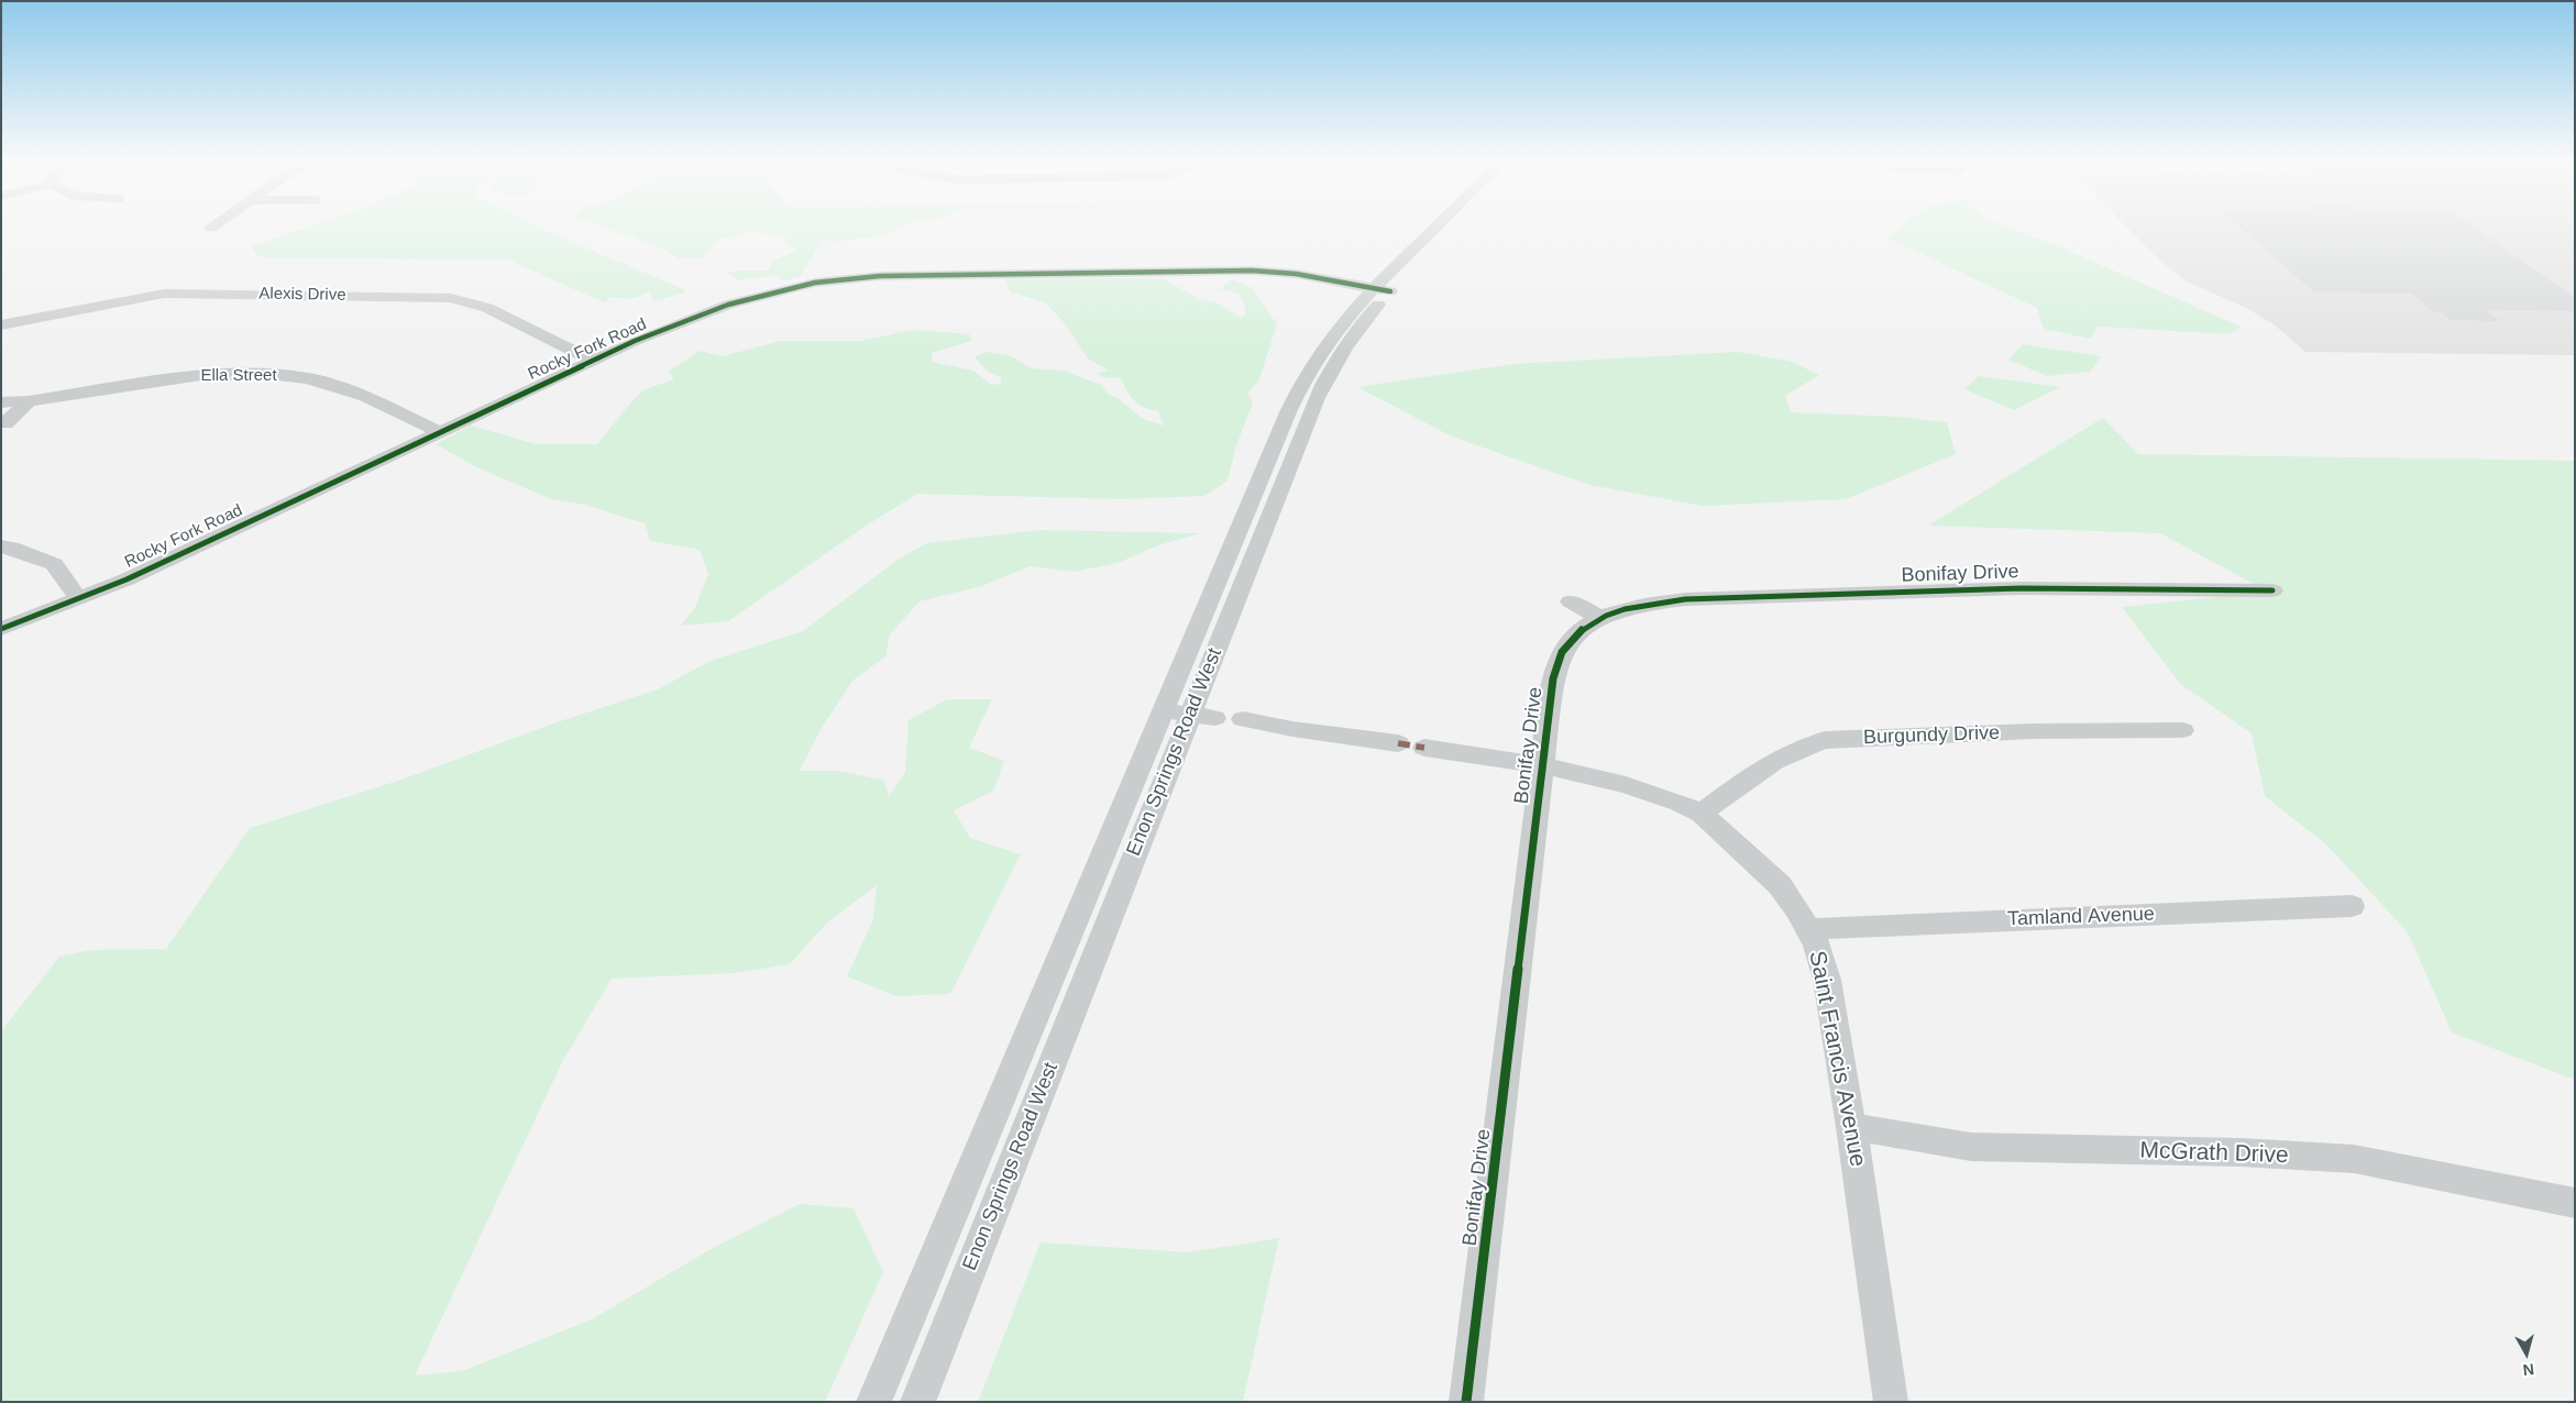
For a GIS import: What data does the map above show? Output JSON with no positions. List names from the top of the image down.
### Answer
{
  "streets": {
    "street": [
      "Alexis Drive",
      "Rocky Fork Road",
      "Ella Street",
      "Bonifay Drive",
      "Burgundy Drive",
      "Enon Springs Road West",
      "Tamland Avenue",
      "Saint Francis Avenue",
      "McGrath Drive"
    ]
  },
  "crossings": [
    ["Alexis Drive", "Rocky Fork Road"],
    ["Rocky Fork Road", "Ella Street"],
    ["Rocky Fork Road", "Enon Springs Road West"],
    ["Bonifay Drive", "Saint Francis Avenue"],
    ["Burgundy Drive", "Saint Francis Avenue"],
    ["Tamland Avenue", "Saint Francis Avenue"],
    ["Saint Francis Avenue", "McGrath Drive"]
  ],
  "north": "bottom"
}
